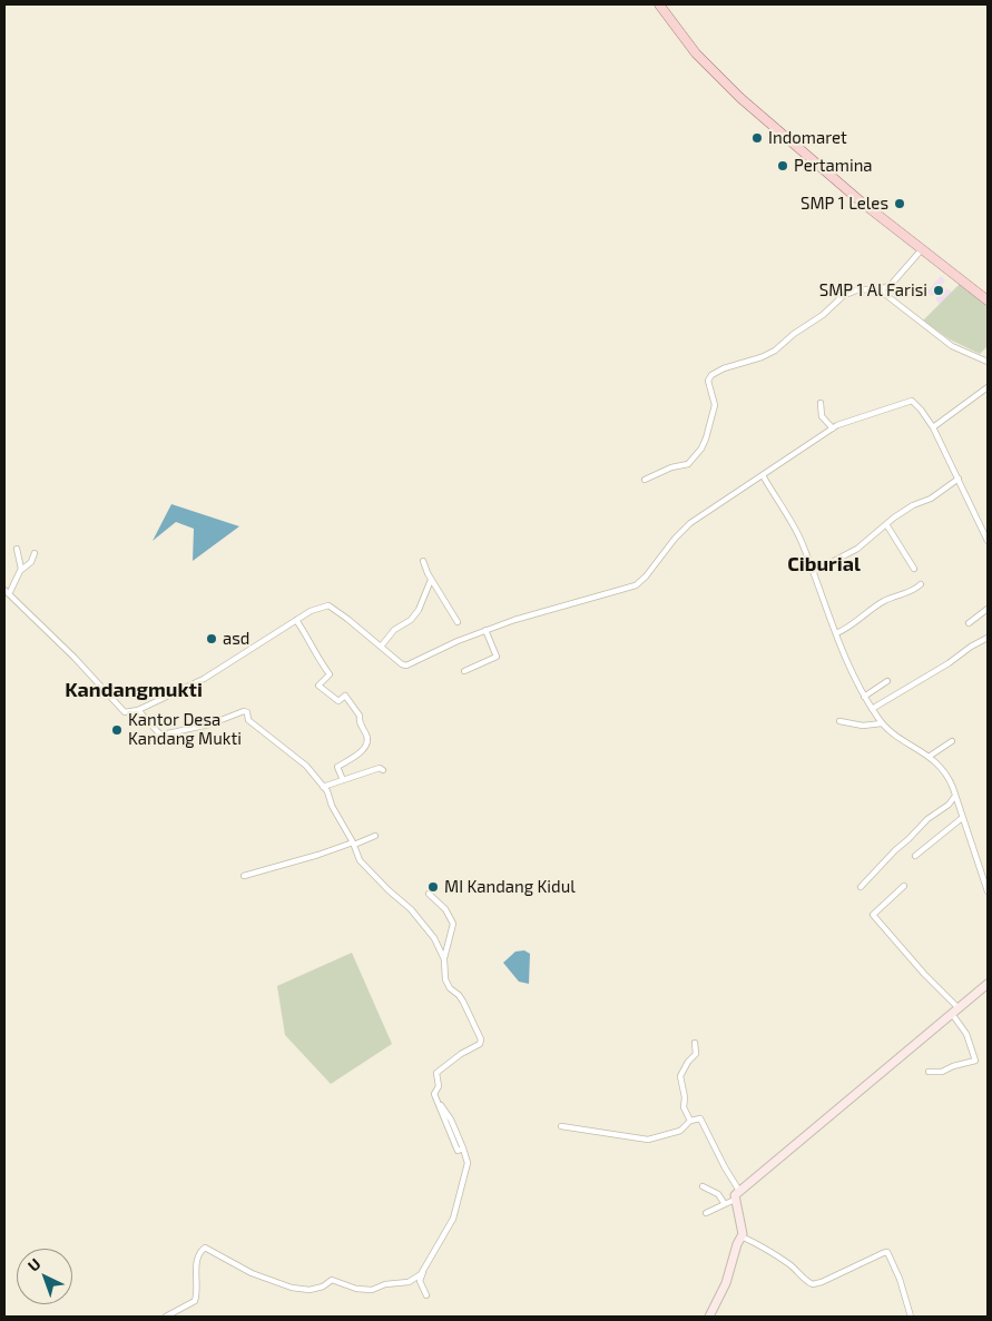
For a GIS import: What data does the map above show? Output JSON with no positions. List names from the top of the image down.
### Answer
{
  "districts": ["Ciburial", "Kandangmukti"],
  "places": [
    "Indomaret",
    "Pertamina",
    "SMP 1 Leles",
    "SMP 1 Al Farisi",
    "asd",
    "Kantor Desa Kandang Mukti",
    "MI Kandang Kidul"
  ],
  "north": "top left"
}
